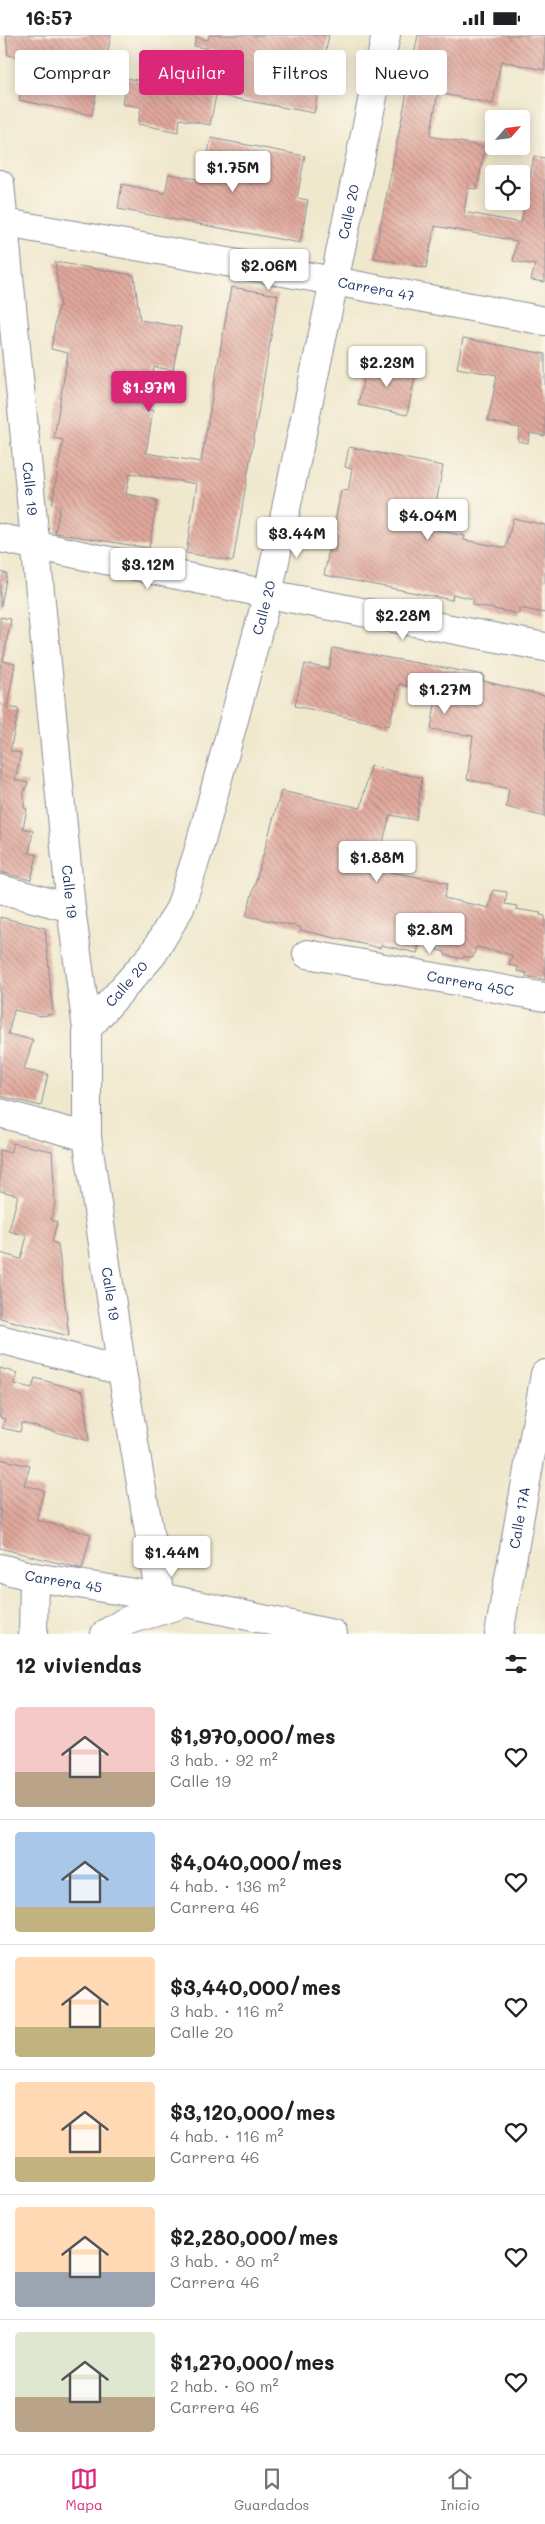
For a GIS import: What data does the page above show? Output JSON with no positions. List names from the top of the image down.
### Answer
{
  "streets": {
    "street": [
      "Calle 20",
      "Carrera 47",
      "Calle 19",
      "Carrera 45C",
      "Calle 17A",
      "Carrera 45"
    ]
  },
  "crossings": [
    ["Calle 20", "Carrera 47"],
    ["Calle 20", "Calle 19"],
    ["Carrera 47", "Calle 19"],
    ["Calle 19", "Carrera 45"]
  ],
  "north": "top right",
  "page": {
    "status": "16:57",
    "chip": [
      "Comprar",
      "Alquilar",
      "Filtros",
      "Nuevo"
    ],
    "price": [
      "$1.75M",
      "$2.06M",
      "$2.23M",
      "$1.97M",
      "$4.04M",
      "$3.44M",
      "$3.12M",
      "$2.28M",
      "$1.27M",
      "$1.88M",
      "$2.8M",
      "$1.44M"
    ],
    "heading": "12 viviendas",
    "list": [
      {
        "name": "$1,970,000/mes",
        "note": "3 hab. · 92 m² · Calle 19"
      },
      {
        "name": "$4,040,000/mes",
        "note": "4 hab. · 136 m² · Carrera 46"
      },
      {
        "name": "$3,440,000/mes",
        "note": "3 hab. · 116 m² · Calle 20"
      },
      {
        "name": "$3,120,000/mes",
        "note": "4 hab. · 116 m² · Carrera 46"
      },
      {
        "name": "$2,280,000/mes",
        "note": "3 hab. · 80 m² · Carrera 46"
      },
      {
        "name": "$1,270,000/mes",
        "note": "2 hab. · 60 m² · Carrera 46"
      }
    ],
    "tabs": ["Mapa", "Guardados", "Inicio"]
  }
}
